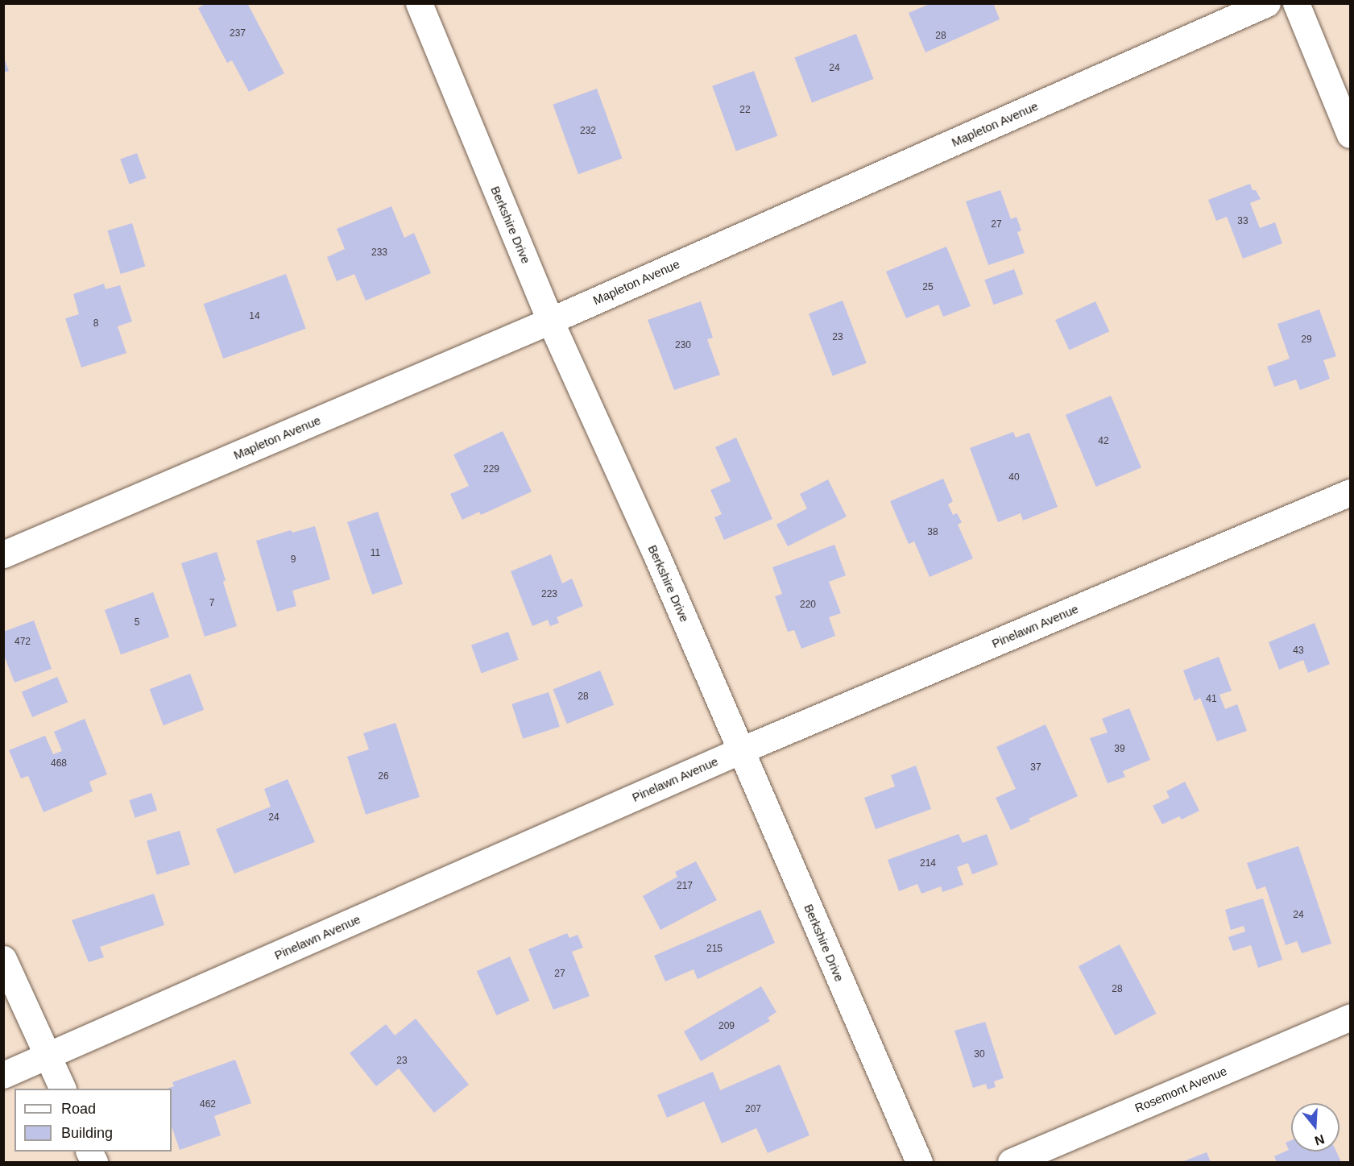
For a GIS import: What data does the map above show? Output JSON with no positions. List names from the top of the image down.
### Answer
{
  "streets": {
    "street": [
      "Mapleton Avenue",
      "Berkshire Drive",
      "Pinelawn Avenue",
      "Rosemont Avenue"
    ]
  },
  "crossings": [
    ["Mapleton Avenue", "Berkshire Drive"],
    ["Berkshire Drive", "Pinelawn Avenue"]
  ],
  "house_numbers": [
    "237",
    "28",
    "24",
    "22",
    "232",
    "33",
    "27",
    "233",
    "25",
    "14",
    "8",
    "23",
    "29",
    "230",
    "42",
    "229",
    "40",
    "38",
    "11",
    "9",
    "223",
    "7",
    "220",
    "5",
    "472",
    "43",
    "28",
    "41",
    "39",
    "468",
    "37",
    "26",
    "24",
    "214",
    "217",
    "24",
    "215",
    "27",
    "28",
    "209",
    "30",
    "23",
    "462",
    "207"
  ],
  "legend": ["Road", "Building"],
  "north": "bottom"
}
